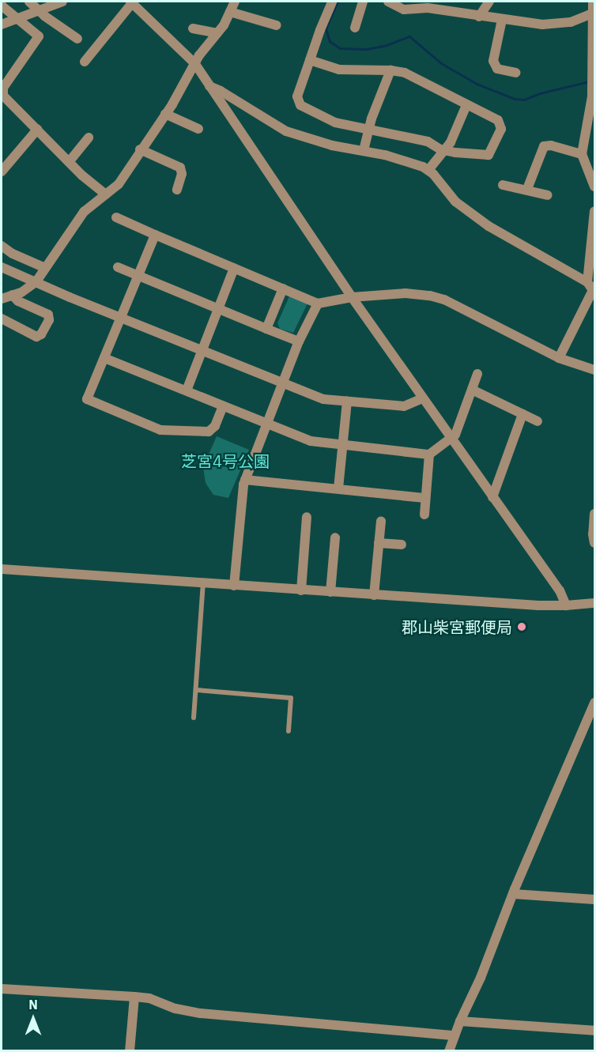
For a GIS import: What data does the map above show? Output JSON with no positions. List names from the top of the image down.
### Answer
{
  "parks": ["芝宮4号公園"],
  "places": ["郡山柴宮郵便局"],
  "north": "top"
}
